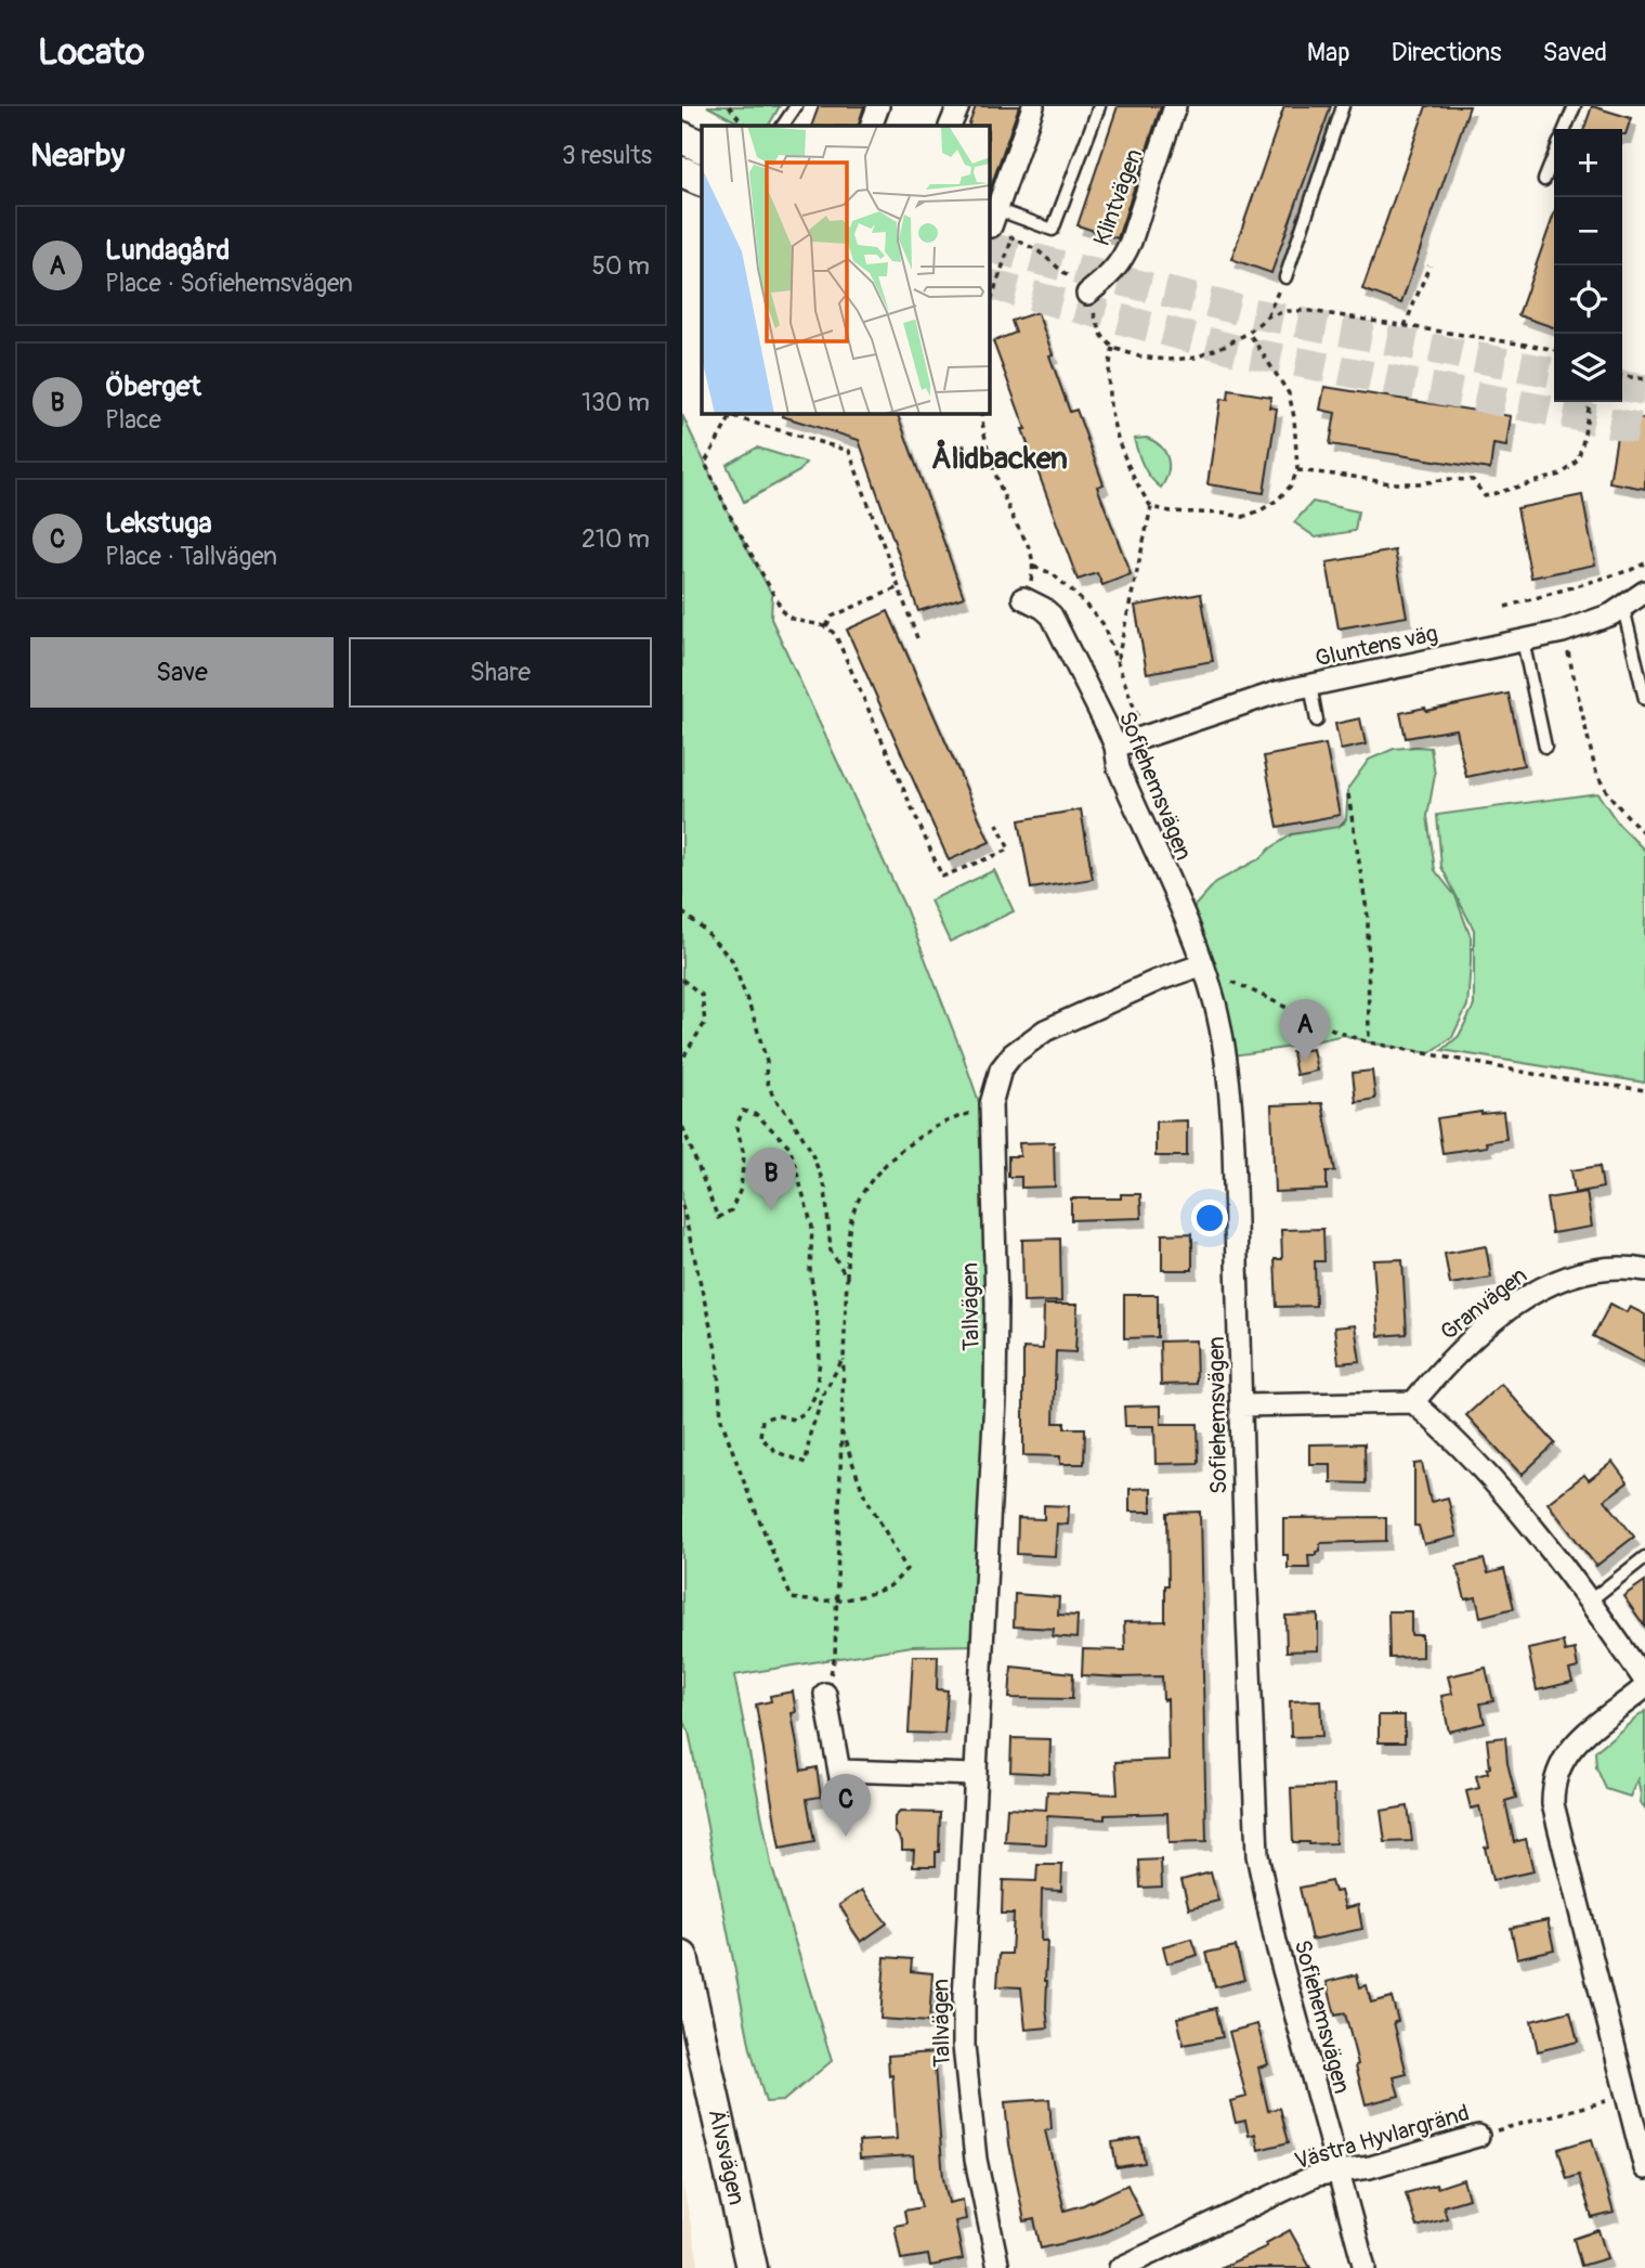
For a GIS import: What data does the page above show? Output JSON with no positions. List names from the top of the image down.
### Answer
{
  "streets": {
    "main road": ["Älvsvägen"],
    "street": [
      "Klintvägen",
      "Gluntens väg",
      "Sofiehemsvägen",
      "Granvägen",
      "Tallvägen",
      "Västra Hyvlargränd"
    ]
  },
  "crossings": [
    ["Gluntens väg", "Sofiehemsvägen"],
    ["Sofiehemsvägen", "Tallvägen"],
    ["Sofiehemsvägen", "Västra Hyvlargränd"]
  ],
  "districts": ["Ålidbacken"],
  "page": {
    "header": "Locato",
    "nav": ["Map", "Directions", "Saved"],
    "heading": ["Nearby", "3 results"],
    "map_buttons": ["+", "−"],
    "list": [
      {
        "mark": "A",
        "name": "Lundagård",
        "note": "Place · Sofiehemsvägen",
        "value": "50 m"
      },
      {
        "mark": "B",
        "name": "Öberget",
        "note": "Place",
        "value": "130 m"
      },
      {
        "mark": "C",
        "name": "Lekstuga",
        "note": "Place · Tallvägen",
        "value": "210 m"
      }
    ],
    "buttons": ["Save", "Share"],
    "pins": ["A", "B", "C"]
  }
}
